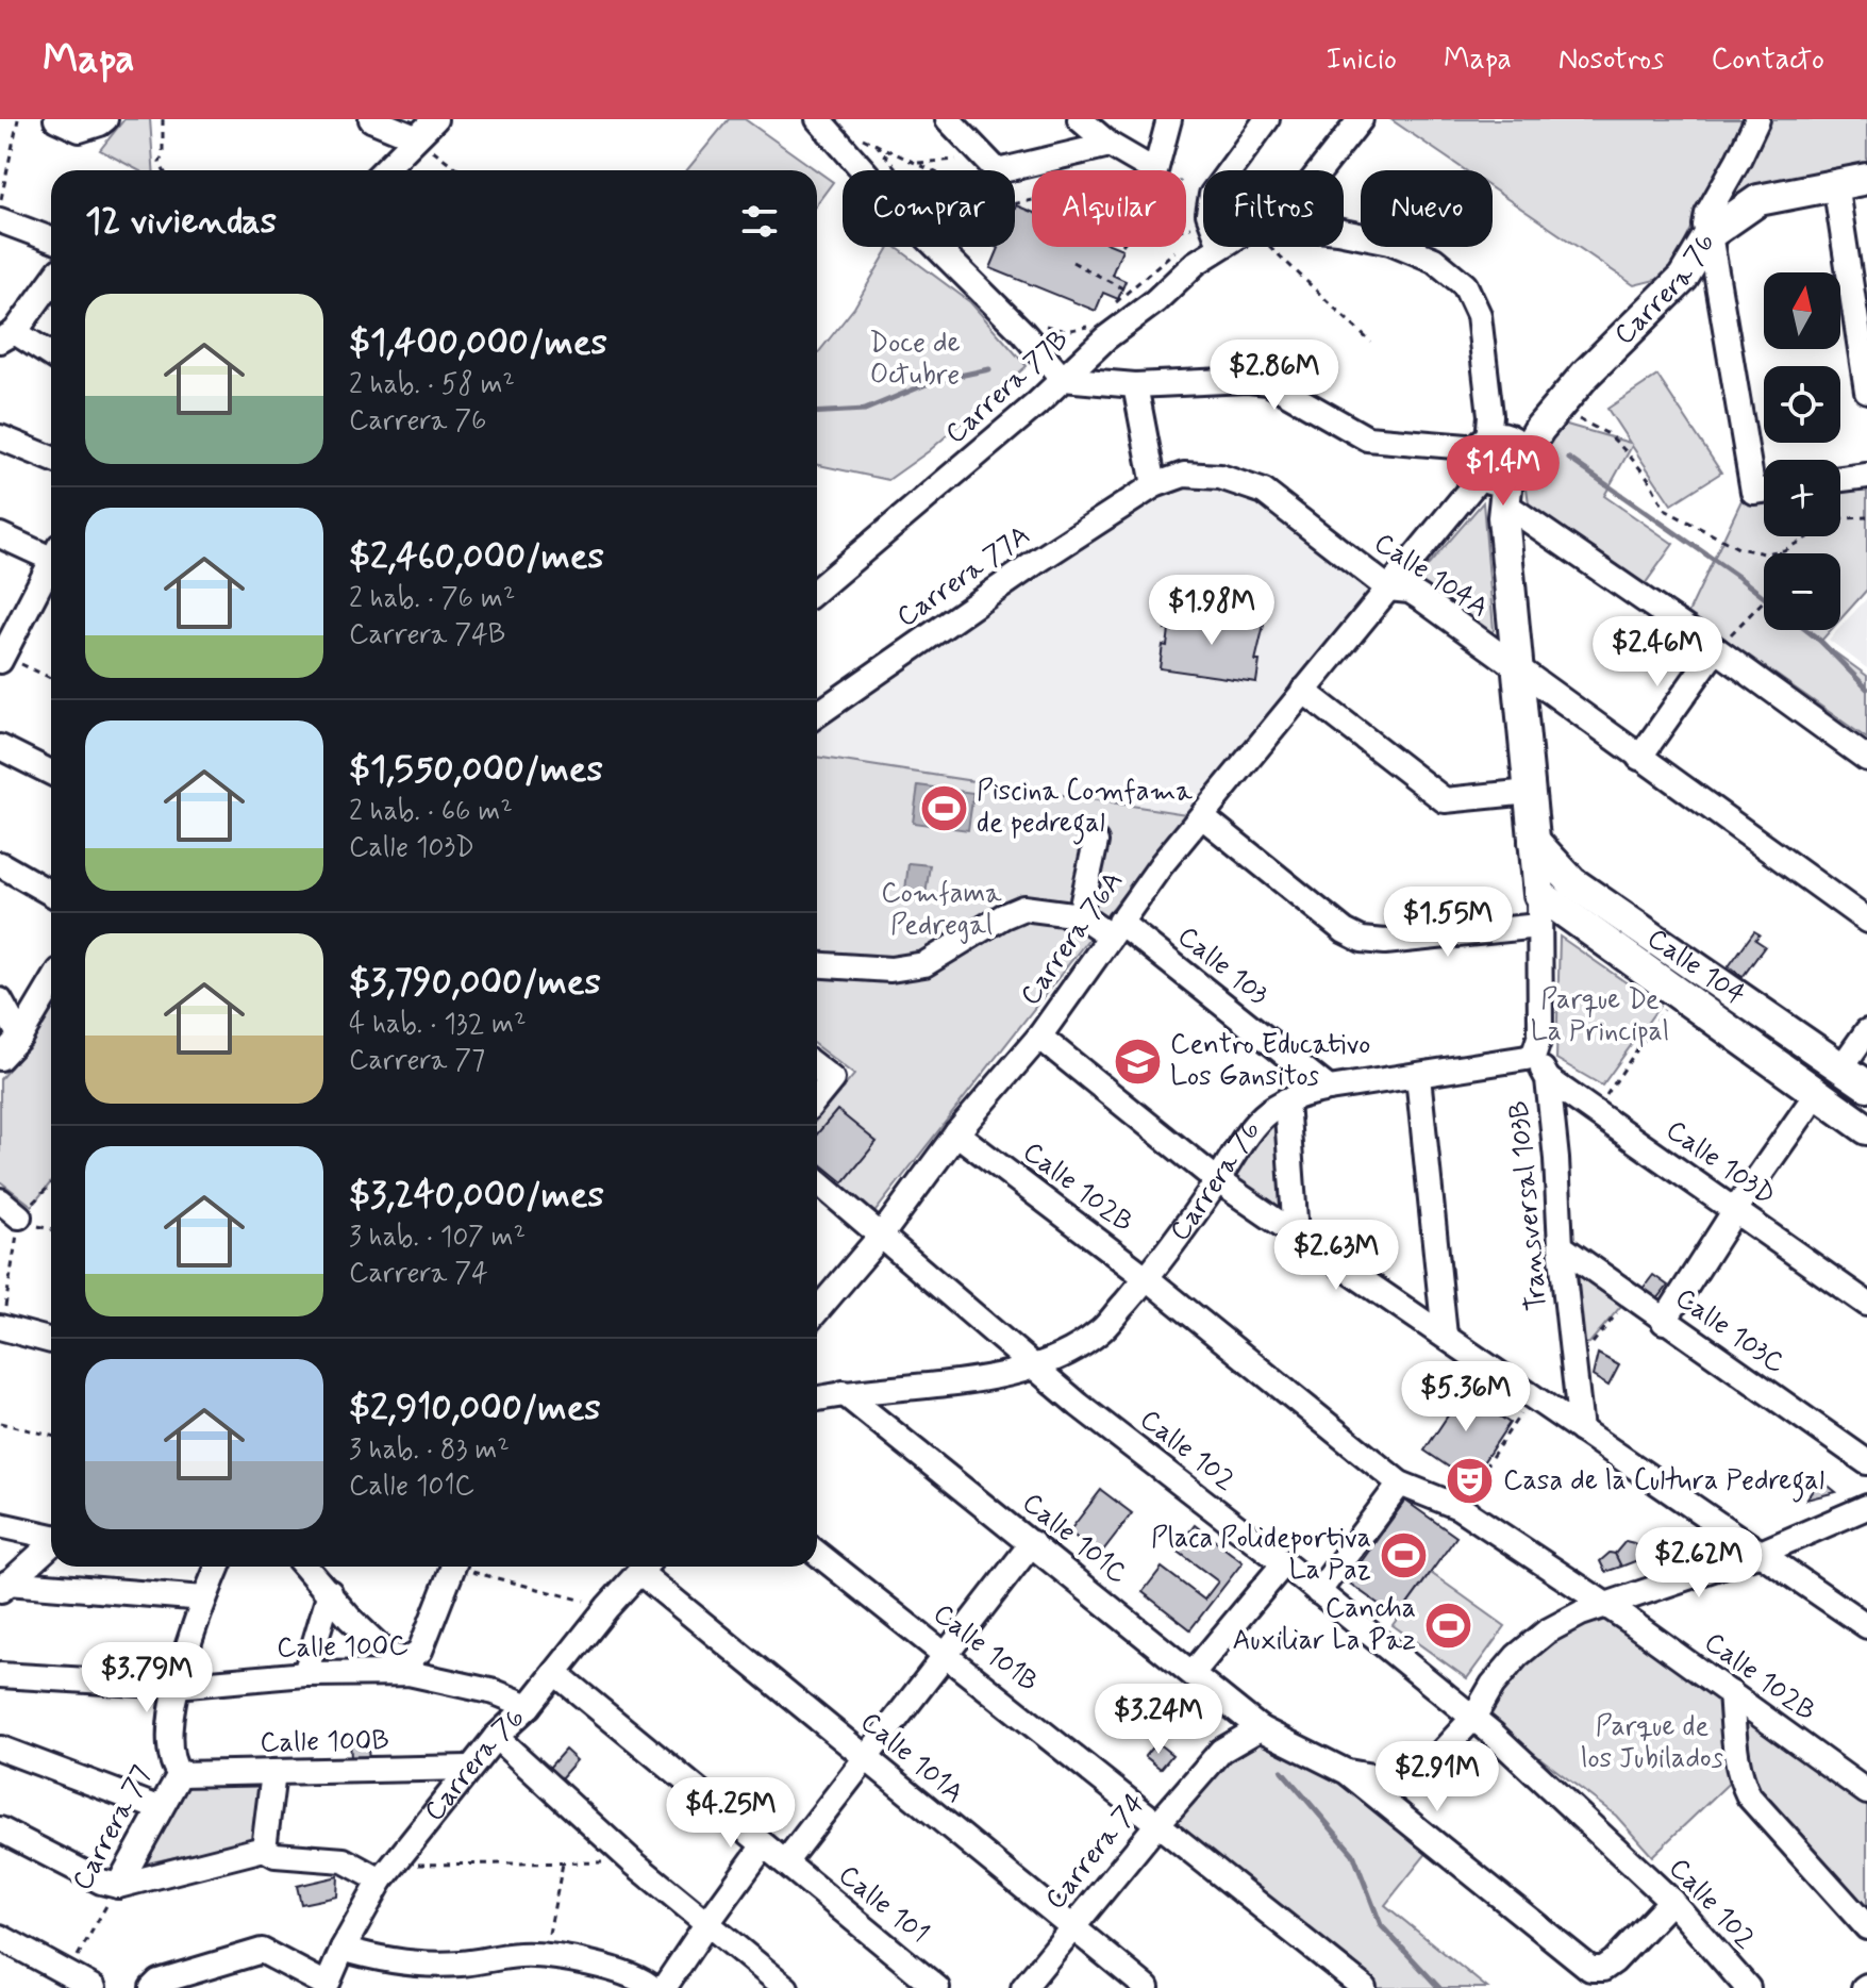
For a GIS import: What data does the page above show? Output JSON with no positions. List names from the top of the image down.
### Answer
{
  "streets": {
    "main road": ["Carrera 76", "Calle 104"],
    "street": [
      "Carrera 77B",
      "Calle 104A",
      "Carrera 77A",
      "Carrera 76A",
      "Calle 103",
      "Calle 103D",
      "Calle 102B",
      "Transversal 103B",
      "Calle 103C",
      "Calle 102",
      "Calle 101C",
      "Calle 100C",
      "Calle 101B",
      "Calle 100B",
      "Calle 101A",
      "Carrera 77",
      "Carrera 74",
      "Calle 101"
    ]
  },
  "crossings": [
    ["Carrera 76", "Carrera 77B"],
    ["Carrera 76", "Carrera 76A"],
    ["Carrera 76", "Calle 103"],
    ["Carrera 76", "Calle 102B"],
    ["Carrera 76", "Calle 102"],
    ["Carrera 76", "Calle 101C"],
    ["Carrera 76", "Calle 100C"],
    ["Carrera 76", "Calle 100B"],
    ["Carrera 76", "Calle 101"],
    ["Carrera 77B", "Carrera 76A"],
    ["Calle 104A", "Carrera 77A"],
    ["Calle 104A", "Carrera 76A"],
    ["Carrera 76A", "Calle 103"],
    ["Carrera 76A", "Calle 102B"],
    ["Carrera 76A", "Calle 102"],
    ["Calle 103D", "Transversal 103B"],
    ["Transversal 103B", "Calle 103C"],
    ["Calle 102", "Calle 101C"],
    ["Calle 101C", "Carrera 74"],
    ["Calle 100C", "Carrera 77"],
    ["Calle 101B", "Carrera 74"],
    ["Calle 100B", "Carrera 77"],
    ["Calle 101A", "Carrera 74"]
  ],
  "parks": [
    "Doce de Octubre",
    "Comfama Pedregal",
    "Parque De La Principal",
    "Parque de los Jubilados"
  ],
  "places": {
    "sports": ["Piscina Comfama de pedregal", "Placa Polideportiva La Paz", "Cancha Auxiliar La Paz"],
    "school or university": ["Centro Educativo Los Gansitos"],
    "theatre": ["Casa de la Cultura Pedregal"]
  },
  "north": "top",
  "page": {
    "header": "Mapa",
    "nav": [
      "Inicio",
      "Mapa",
      "Nosotros",
      "Contacto"
    ],
    "chip": [
      "Comprar",
      "Alquilar",
      "Filtros",
      "Nuevo"
    ],
    "heading": "12 viviendas",
    "map_buttons": ["+", "−"],
    "list": [
      {
        "name": "$1,400,000/mes",
        "note": "2 hab. · 58 m² · Carrera 76"
      },
      {
        "name": "$2,460,000/mes",
        "note": "2 hab. · 76 m² · Carrera 74B"
      },
      {
        "name": "$1,550,000/mes",
        "note": "2 hab. · 66 m² · Calle 103D"
      },
      {
        "name": "$3,790,000/mes",
        "note": "4 hab. · 132 m² · Carrera 77"
      },
      {
        "name": "$3,240,000/mes",
        "note": "3 hab. · 107 m² · Carrera 74"
      },
      {
        "name": "$2,910,000/mes",
        "note": "3 hab. · 83 m² · Calle 101C"
      }
    ],
    "price": [
      "$2.86M",
      "$1.4M",
      "$1.98M",
      "$2.46M",
      "$1.55M",
      "$2.63M",
      "$5.36M",
      "$2.62M",
      "$3.79M",
      "$3.24M",
      "$2.91M",
      "$4.25M"
    ]
  }
}
